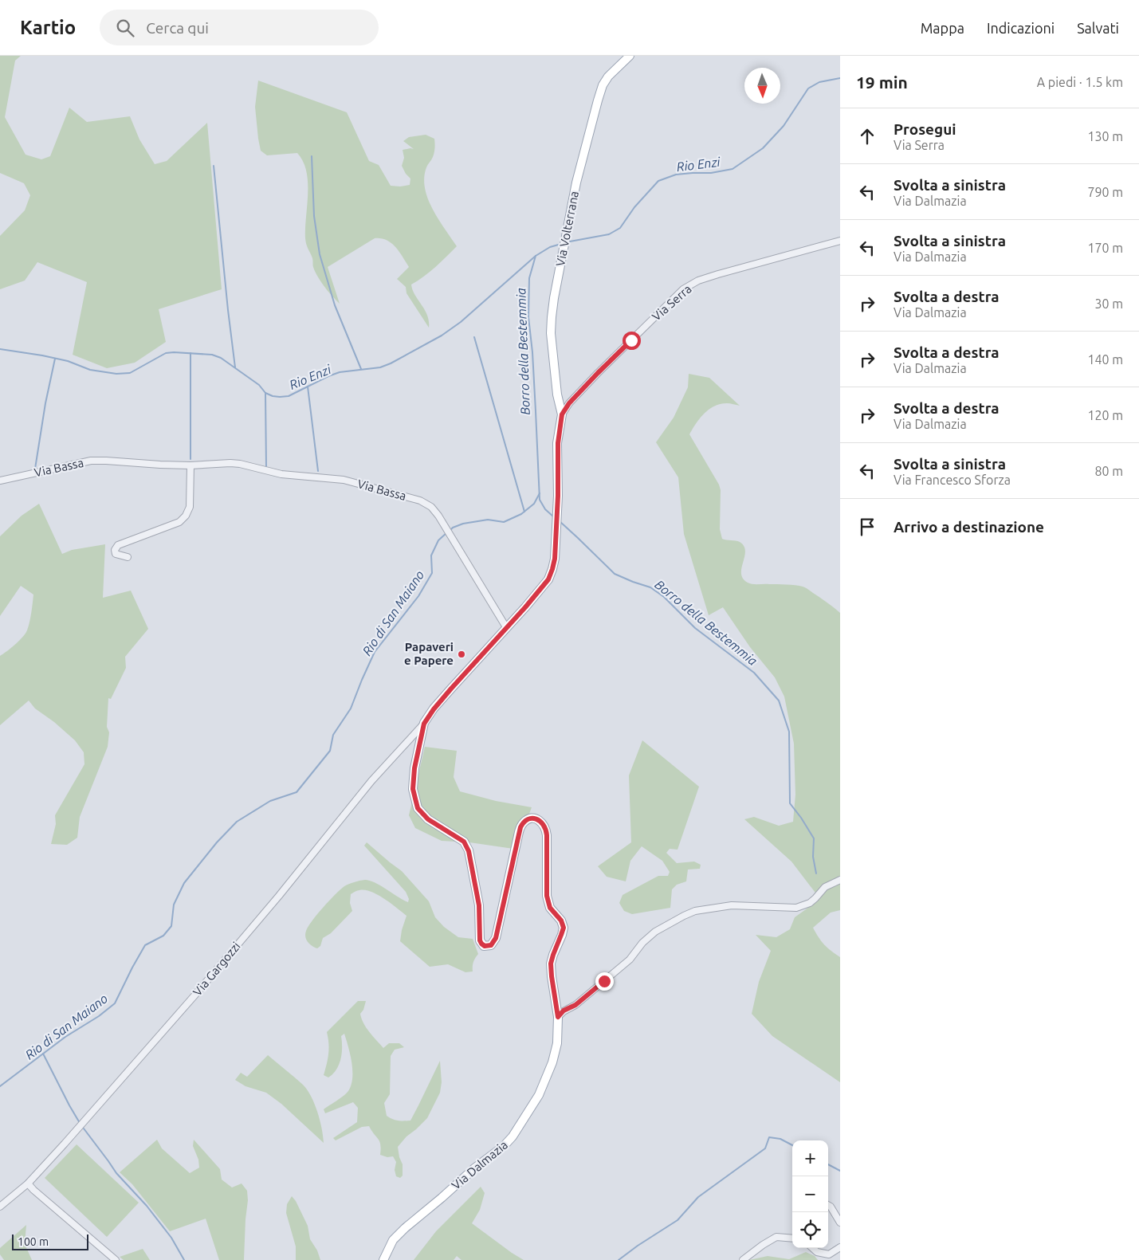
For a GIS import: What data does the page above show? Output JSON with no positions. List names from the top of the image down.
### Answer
{
  "streets": {
    "main road": ["Via Volterrana", "Via Dalmazia"],
    "street": ["Via Serra", "Via Bassa", "Via Gargozzi"]
  },
  "crossings": [
    ["Via Volterrana", "Via Serra"],
    ["Via Volterrana", "Via Dalmazia"],
    ["Via Serra", "Via Dalmazia"],
    ["Via Bassa", "Via Dalmazia"],
    ["Via Gargozzi", "Via Dalmazia"]
  ],
  "water": ["Rio Enzi", "Borro della Bestemmia", "Rio di San Maiano"],
  "places": ["Papaveri e Papere"],
  "scale_bar": "100 m",
  "north": "bottom",
  "page": {
    "header": "Kartio",
    "search": "Cerca qui",
    "nav": ["Mappa", "Indicazioni", "Salvati"],
    "heading": ["19 min", "A piedi · 1.5 km"],
    "list": [
      ["Prosegui", "Via Serra", "130 m"],
      ["Svolta a sinistra", "Via Dalmazia", "790 m"],
      ["Svolta a sinistra", "Via Dalmazia", "170 m"],
      ["Svolta a destra", "Via Dalmazia", "30 m"],
      ["Svolta a destra", "Via Dalmazia", "140 m"],
      ["Svolta a destra", "Via Dalmazia", "120 m"],
      ["Svolta a sinistra", "Via Francesco Sforza", "80 m"],
      "Arrivo a destinazione"
    ],
    "map_buttons": ["+", "−"],
    "scale": "100 m"
  }
}
